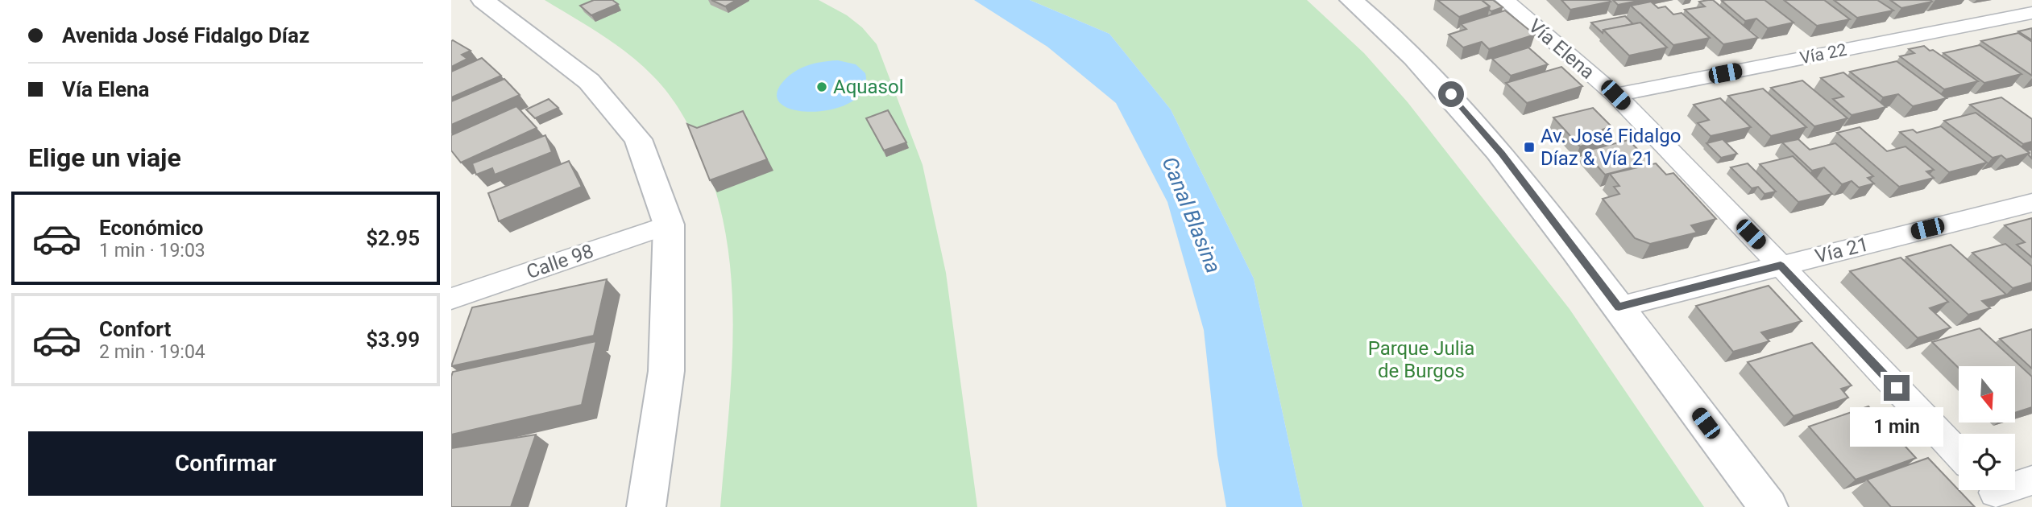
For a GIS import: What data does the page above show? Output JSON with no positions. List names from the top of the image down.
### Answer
{
  "streets": {
    "street": [
      "Vía Elena",
      "Vía 22",
      "Vía 21",
      "Calle 98"
    ]
  },
  "crossings": [
    ["Vía Elena", "Vía 22"],
    ["Vía Elena", "Vía 21"]
  ],
  "water": ["Canal Blasina"],
  "parks": ["Parque Julia de Burgos"],
  "places": {
    "other": ["Aquasol"],
    "transit": ["Av. José Fidalgo Díaz & Vía 21"]
  },
  "north": "bottom",
  "page": {
    "banner": ["Avenida José Fidalgo Díaz", "Vía Elena"],
    "heading": "Elige un viaje",
    "list": [
      {
        "name": "Económico",
        "note": "1 min · 19:03",
        "value": "$2.95"
      },
      {
        "name": "Confort",
        "note": "2 min · 19:04",
        "value": "$3.99"
      }
    ],
    "bubble": "1 min",
    "buttons": "Confirmar"
  }
}
